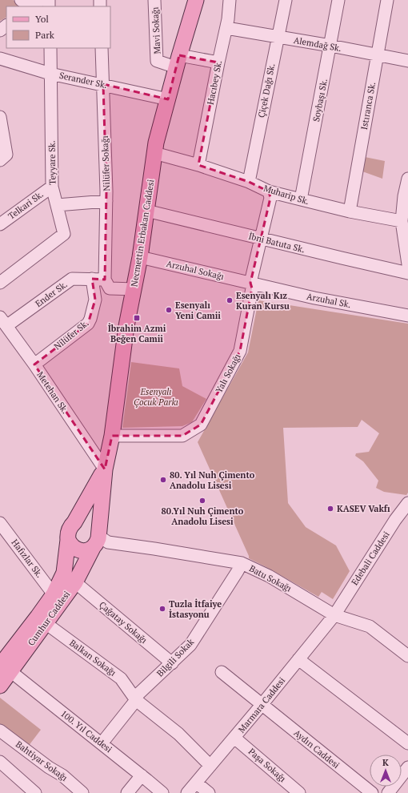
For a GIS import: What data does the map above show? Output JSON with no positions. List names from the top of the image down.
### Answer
{
  "streets": {
    "main road": ["Necmettin Erbakan Caddesi", "Cumhur Caddesi"],
    "street": [
      "Mavi Sokağı",
      "Alemdağ Sk.",
      "Serander Sk.",
      "Hacıbey Sk.",
      "Çiçek Dağı Sk.",
      "Soybaşı Sk.",
      "Istıranca Sk.",
      "Teyyare Sk.",
      "Nilüfer Sokağı",
      "Muharip Sk.",
      "Telkari Sk.",
      "İbni Batuta Sk.",
      "Arzuhal Sokağı",
      "Ender Sk.",
      "Arzuhal Sk.",
      "Nilüfer Sk.",
      "Yalı Sokağı",
      "Metehan Sk.",
      "Hafızlar Sk.",
      "Edebali Caddesi",
      "Batu Sokağı",
      "Çağatay Sokağı",
      "Balkan Sokağı",
      "Bilgili Sokak",
      "Marmara Caddesi",
      "100. Yıl Caddesi",
      "Aydın Caddesi",
      "Bahtiyar Sokağı",
      "Paşa Sokağı"
    ]
  },
  "crossings": [
    ["Mavi Sokağı", "Necmettin Erbakan Caddesi"],
    ["Alemdağ Sk.", "Hacıbey Sk."],
    ["Alemdağ Sk.", "Çiçek Dağı Sk."],
    ["Alemdağ Sk.", "Soybaşı Sk."],
    ["Alemdağ Sk.", "Istıranca Sk."],
    ["Serander Sk.", "Teyyare Sk."],
    ["Serander Sk.", "Nilüfer Sokağı"],
    ["Serander Sk.", "Necmettin Erbakan Caddesi"],
    ["Hacıbey Sk.", "Muharip Sk."],
    ["Çiçek Dağı Sk.", "Muharip Sk."],
    ["Soybaşı Sk.", "Muharip Sk."],
    ["Istıranca Sk.", "Muharip Sk."],
    ["Teyyare Sk.", "Telkari Sk."],
    ["Nilüfer Sokağı", "Ender Sk."],
    ["Muharip Sk.", "Necmettin Erbakan Caddesi"],
    ["Muharip Sk.", "Yalı Sokağı"],
    ["Necmettin Erbakan Caddesi", "İbni Batuta Sk."],
    ["Necmettin Erbakan Caddesi", "Arzuhal Sokağı"],
    ["Necmettin Erbakan Caddesi", "Yalı Sokağı"],
    ["Necmettin Erbakan Caddesi", "Metehan Sk."],
    ["Necmettin Erbakan Caddesi", "Hafızlar Sk."],
    ["Necmettin Erbakan Caddesi", "Batu Sokağı"],
    ["Necmettin Erbakan Caddesi", "Cumhur Caddesi"],
    ["Necmettin Erbakan Caddesi", "100. Yıl Caddesi"],
    ["İbni Batuta Sk.", "Yalı Sokağı"],
    ["Arzuhal Sokağı", "Arzuhal Sk."],
    ["Arzuhal Sokağı", "Yalı Sokağı"],
    ["Ender Sk.", "Nilüfer Sk."],
    ["Ender Sk.", "Metehan Sk."],
    ["Arzuhal Sk.", "Yalı Sokağı"],
    ["Nilüfer Sk.", "Metehan Sk."],
    ["Edebali Caddesi", "Batu Sokağı"],
    ["Edebali Caddesi", "Marmara Caddesi"],
    ["Batu Sokağı", "Cumhur Caddesi"],
    ["Batu Sokağı", "Bilgili Sokak"],
    ["Batu Sokağı", "Marmara Caddesi"],
    ["Cumhur Caddesi", "Çağatay Sokağı"],
    ["Cumhur Caddesi", "Balkan Sokağı"],
    ["Cumhur Caddesi", "100. Yıl Caddesi"],
    ["Çağatay Sokağı", "Bilgili Sokak"],
    ["Balkan Sokağı", "Bilgili Sokak"],
    ["Balkan Sokağı", "Marmara Caddesi"],
    ["Bilgili Sokak", "100. Yıl Caddesi"],
    ["Marmara Caddesi", "Aydın Caddesi"],
    ["Marmara Caddesi", "Paşa Sokağı"]
  ],
  "parks": ["Esenyalı Çocuk Parkı"],
  "places": {
    "other": [
      "Esenyalı Kız Kuran Kursu",
      "Esenyalı Yeni Camii",
      "80. Yıl Nuh Çimento Anadolu Lisesi",
      "80.Yıl Nuh Çimento Anadolu Lisesi",
      "KASEV Vakfı",
      "Tuzla İtfaiye İstasyonu"
    ],
    "transit": ["İbrahim Azmi Beğen Camii"]
  },
  "legend": ["Yol", "Park"],
  "north": "top"
}
